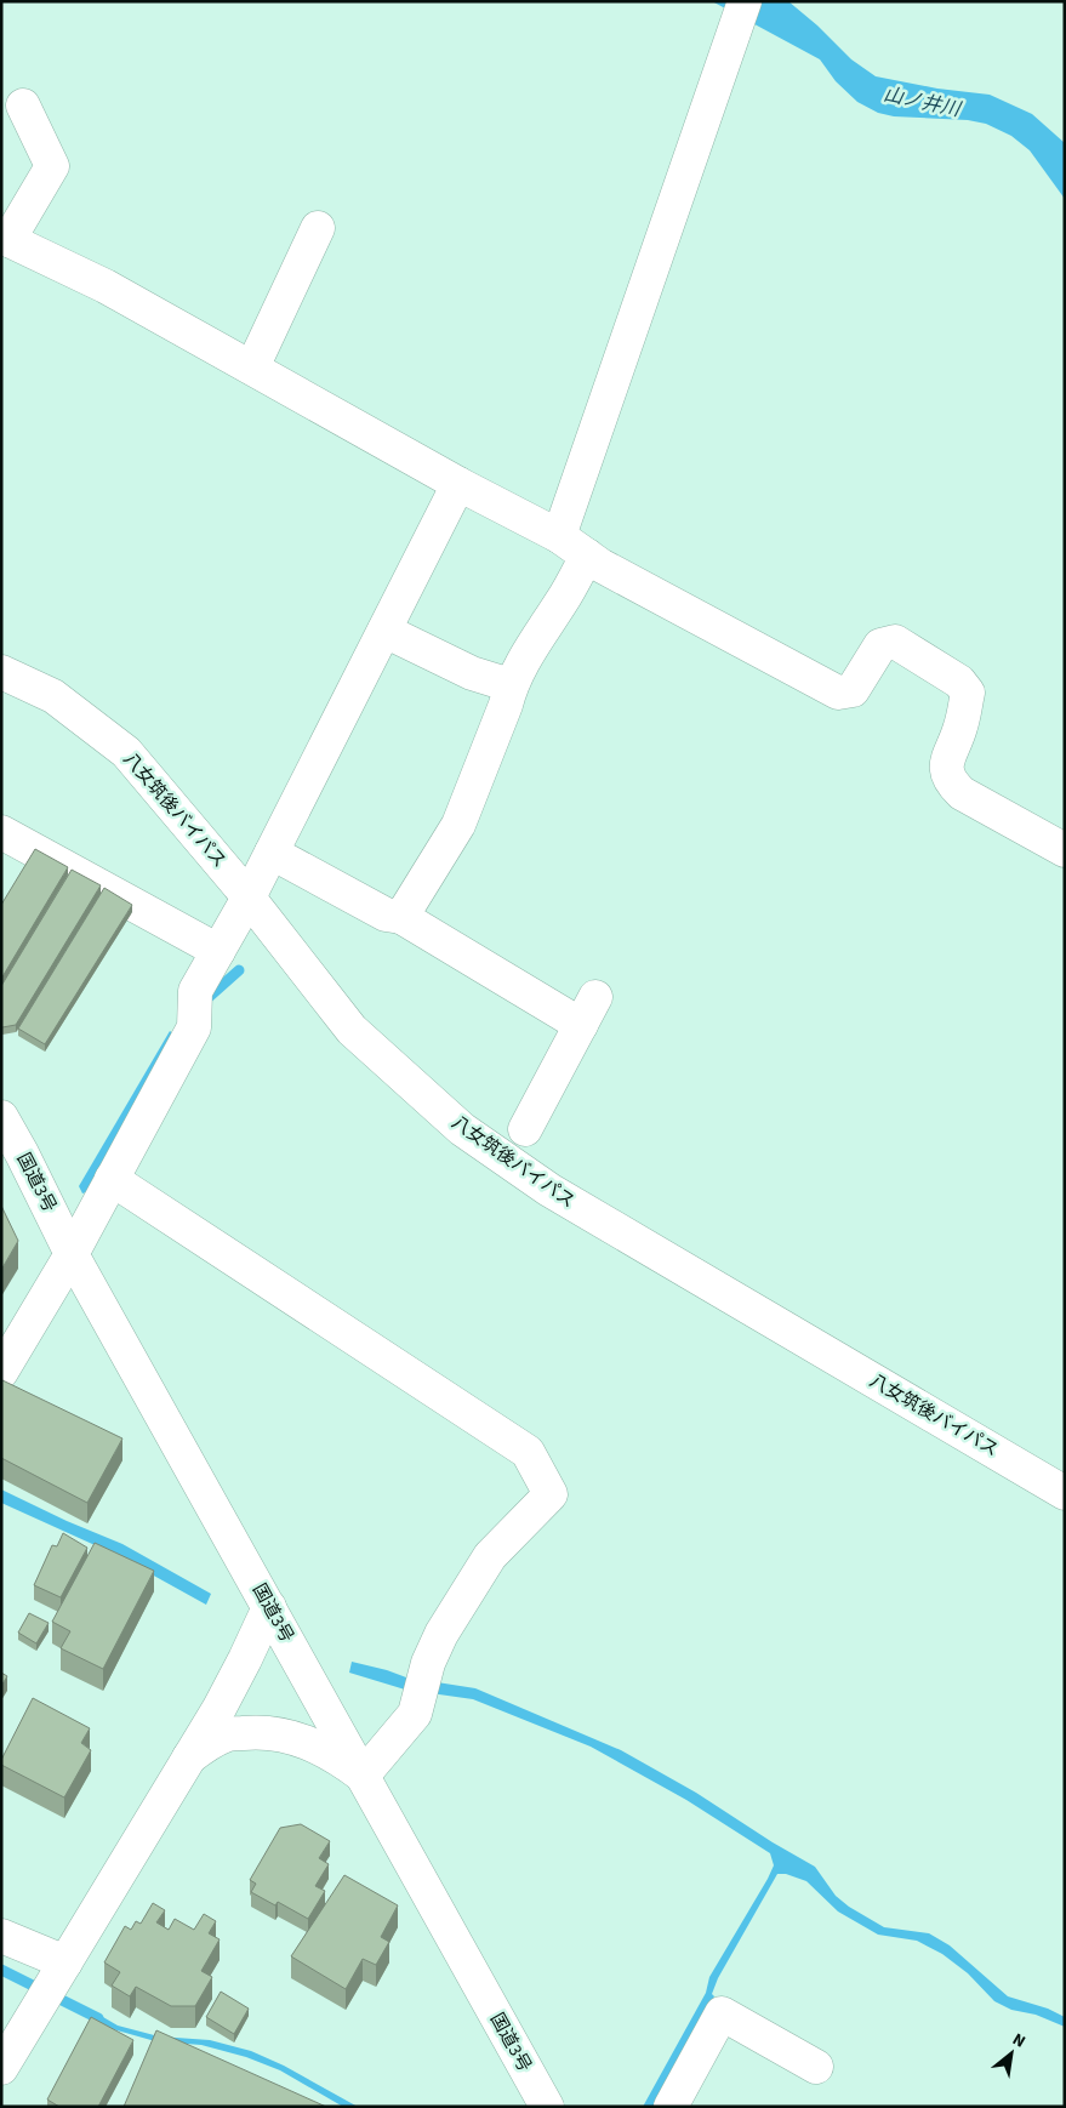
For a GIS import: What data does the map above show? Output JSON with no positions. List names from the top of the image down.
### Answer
{
  "streets": {
    "main road": ["八女筑後バイパス", "国道3号"]
  },
  "water": ["山ノ井川"],
  "north": "top right"
}
